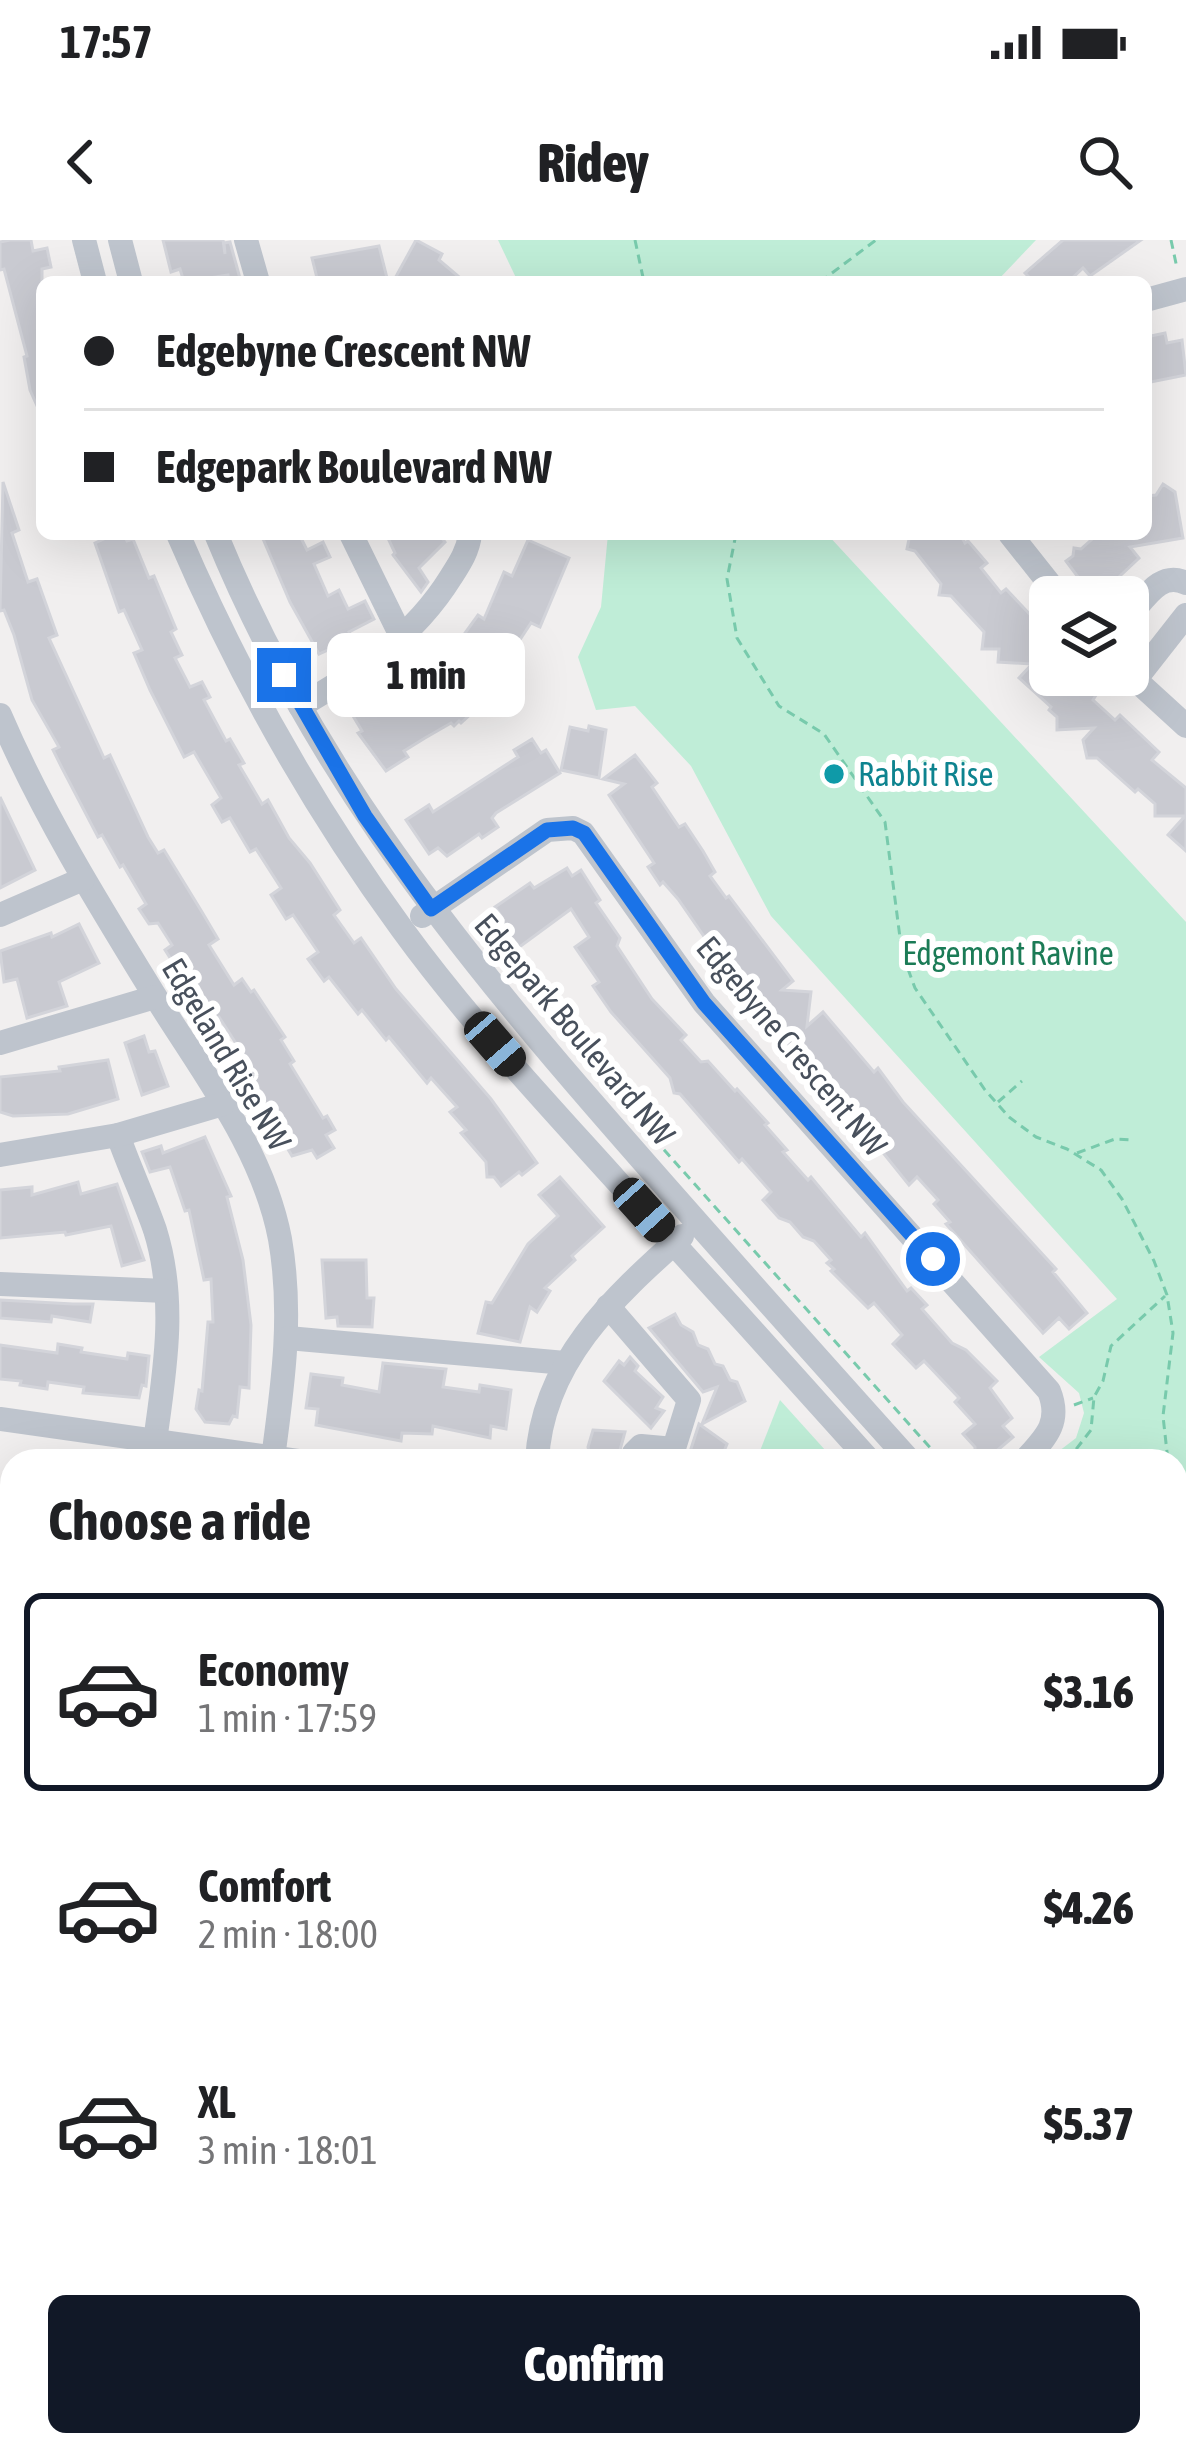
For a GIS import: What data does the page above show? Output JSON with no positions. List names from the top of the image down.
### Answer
{
  "streets": {
    "street": ["Edgepark Boulevard NW", "Edgebyne Crescent NW", "Edgeland Rise NW"]
  },
  "crossings": [
    ["Edgepark Boulevard NW", "Edgebyne Crescent NW"]
  ],
  "parks": ["Edgemont Ravine"],
  "places": ["Rabbit Rise"],
  "page": {
    "status": "17:57",
    "header": "Ridey",
    "banner": ["Edgebyne Crescent NW", "Edgepark Boulevard NW"],
    "bubble": "1 min",
    "heading": "Choose a ride",
    "list": [
      {
        "name": "Economy",
        "note": "1 min · 17:59",
        "value": "$3.16"
      },
      {
        "name": "Comfort",
        "note": "2 min · 18:00",
        "value": "$4.26"
      },
      {
        "name": "XL",
        "note": "3 min · 18:01",
        "value": "$5.37"
      }
    ],
    "buttons": "Confirm"
  }
}
